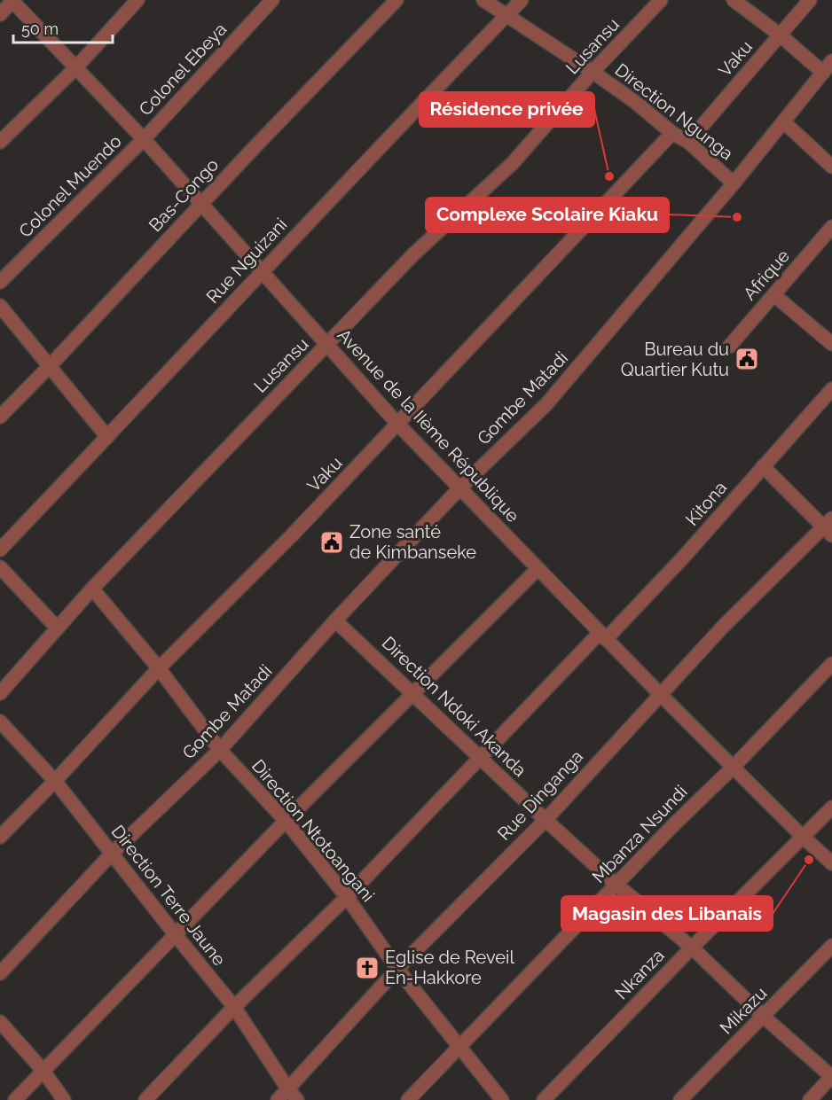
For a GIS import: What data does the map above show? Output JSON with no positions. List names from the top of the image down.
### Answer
{
  "streets": {
    "street": [
      "Lusansu",
      "Vaku",
      "Colonel Ebeya",
      "Direction Ngunga",
      "Colonel Muendo",
      "Bas-Congo",
      "Rue Nguizani",
      "Afrique",
      "Gombe Matadi",
      "Avenue de la IIème République",
      "Kitona",
      "Direction Ndoki Akanda",
      "Rue Dinganga",
      "Direction Ntotoangani",
      "Mbanza Nsundi",
      "Direction Terre Jaune",
      "Nkanza",
      "Mikazu"
    ]
  },
  "crossings": [
    ["Lusansu", "Direction Ngunga"],
    ["Lusansu", "Avenue de la IIème République"],
    ["Lusansu", "Direction Ntotoangani"],
    ["Vaku", "Direction Ngunga"],
    ["Vaku", "Avenue de la IIème République"],
    ["Vaku", "Direction Ntotoangani"],
    ["Vaku", "Direction Terre Jaune"],
    ["Colonel Ebeya", "Colonel Muendo"],
    ["Colonel Ebeya", "Avenue de la IIème République"],
    ["Direction Ngunga", "Rue Nguizani"],
    ["Direction Ngunga", "Gombe Matadi"],
    ["Colonel Muendo", "Avenue de la IIème République"],
    ["Bas-Congo", "Avenue de la IIème République"],
    ["Rue Nguizani", "Avenue de la IIème République"],
    ["Gombe Matadi", "Avenue de la IIème République"],
    ["Gombe Matadi", "Direction Ndoki Akanda"],
    ["Gombe Matadi", "Direction Ntotoangani"],
    ["Gombe Matadi", "Direction Terre Jaune"],
    ["Avenue de la IIème République", "Kitona"],
    ["Avenue de la IIème République", "Rue Dinganga"],
    ["Avenue de la IIème République", "Mbanza Nsundi"],
    ["Avenue de la IIème République", "Nkanza"],
    ["Kitona", "Direction Ndoki Akanda"],
    ["Kitona", "Direction Ntotoangani"],
    ["Kitona", "Direction Terre Jaune"],
    ["Direction Ndoki Akanda", "Rue Dinganga"],
    ["Direction Ndoki Akanda", "Mbanza Nsundi"],
    ["Direction Ndoki Akanda", "Nkanza"],
    ["Direction Ndoki Akanda", "Mikazu"],
    ["Rue Dinganga", "Direction Ntotoangani"],
    ["Rue Dinganga", "Direction Terre Jaune"],
    ["Direction Ntotoangani", "Mbanza Nsundi"]
  ],
  "places": {
    "other": ["Résidence privée", "Complexe Scolaire Kiaku", "Magasin des Libanais"],
    "public building": ["Bureau du Quartier Kutu", "Zone santé de Kimbanseke"],
    "church": ["Eglise de Reveil En-Hakkore"]
  },
  "scale_bar": "50 m"
}
